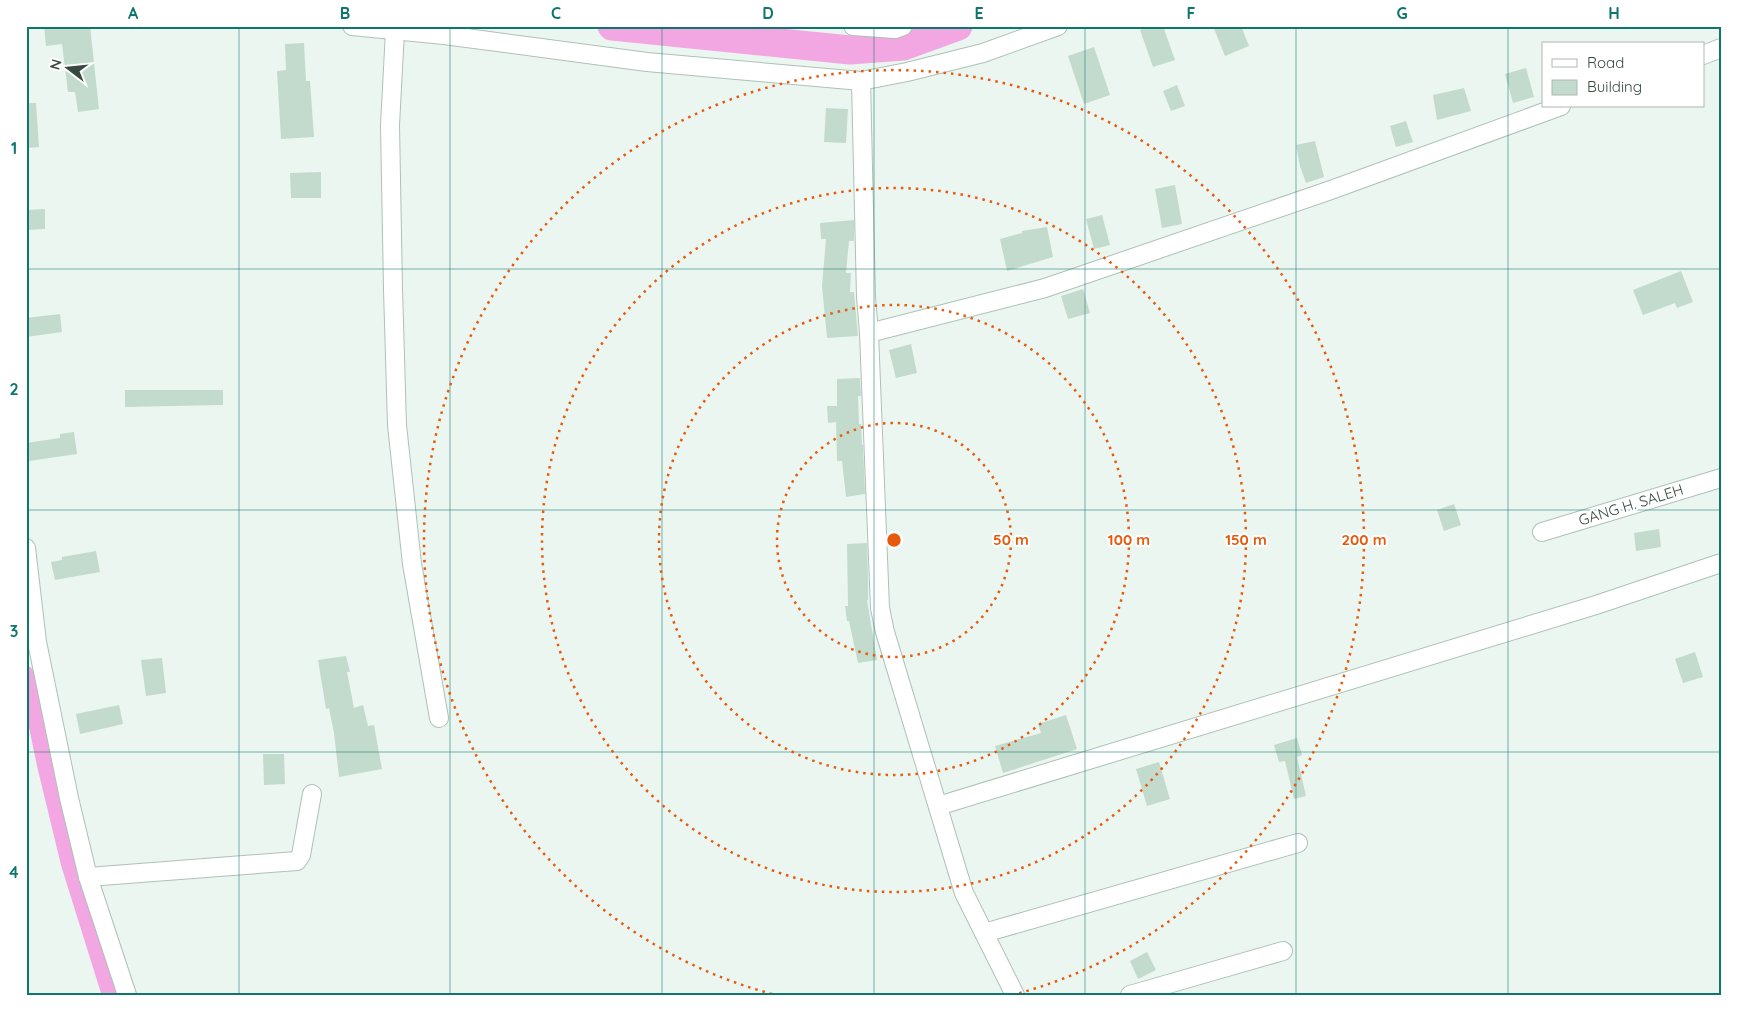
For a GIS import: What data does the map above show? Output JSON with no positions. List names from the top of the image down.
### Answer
{
  "streets": {
    "street": ["GANG H. SALEH"]
  },
  "legend": ["Road", "Building"],
  "north": "left",
  "grid": {
    "columns": [
      "A",
      "B",
      "C",
      "D",
      "E",
      "F",
      "G",
      "H"
    ],
    "rows": [
      "1",
      "2",
      "3",
      "4"
    ]
  },
  "rings": [
    "50 m",
    "100 m",
    "150 m",
    "200 m"
  ]
}
